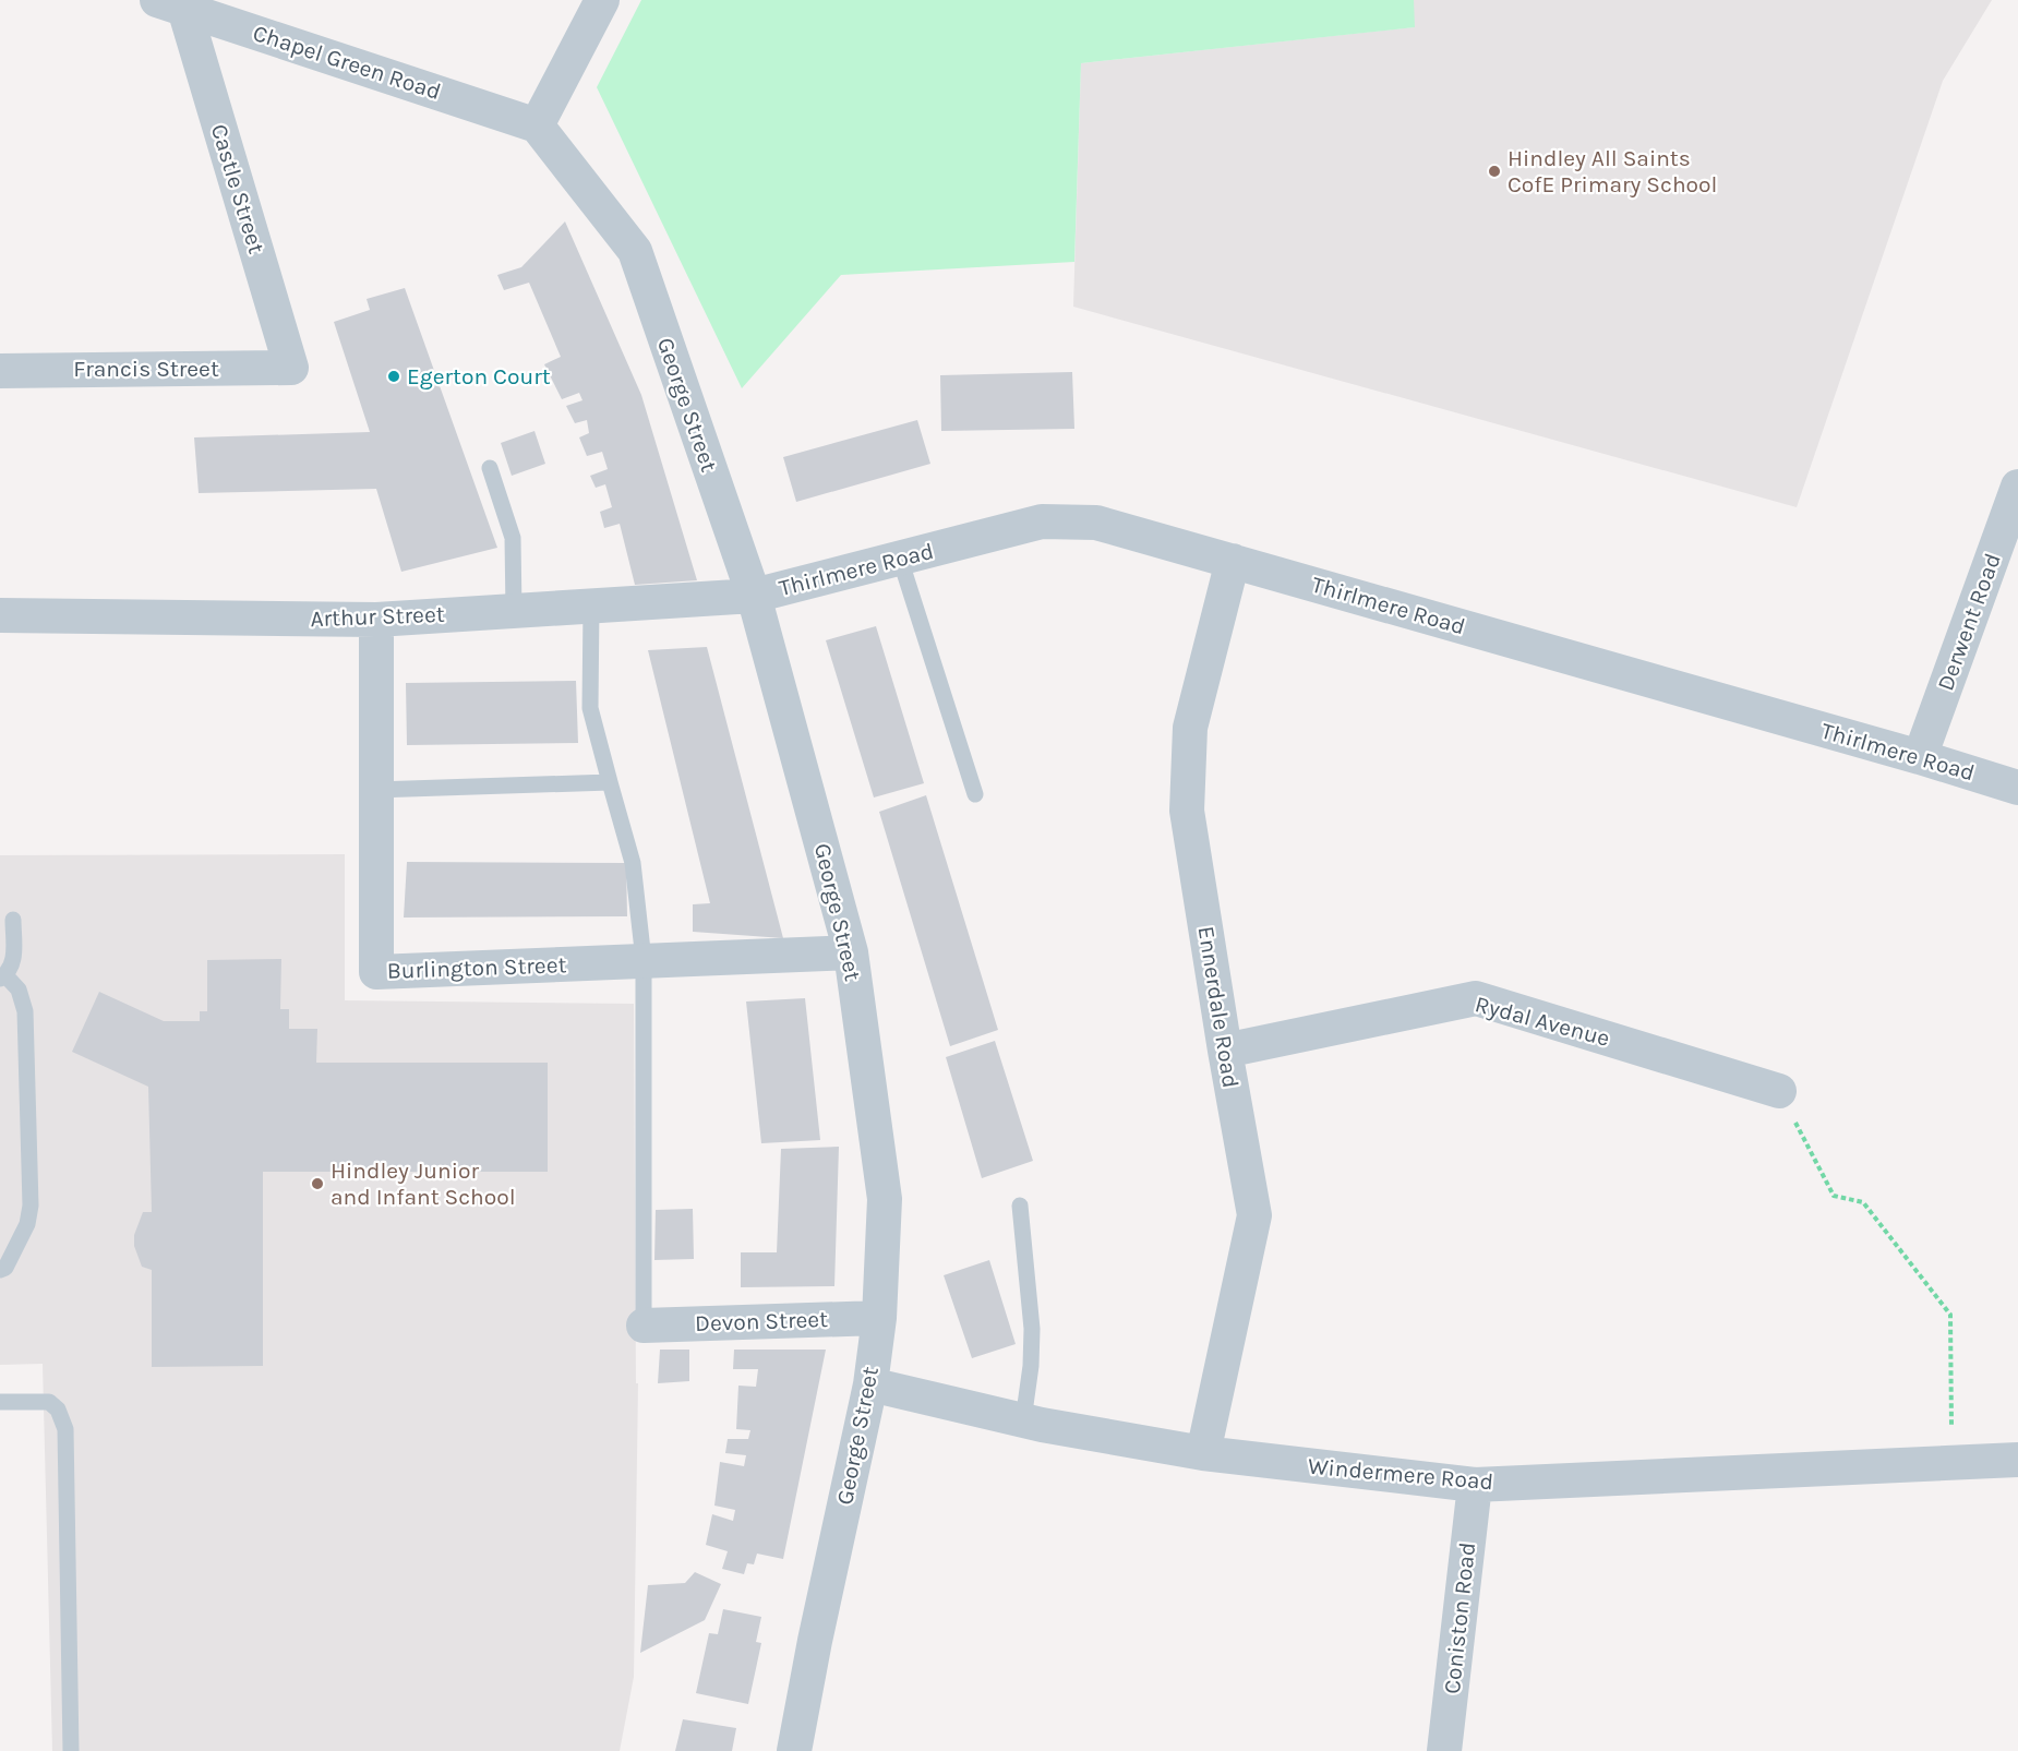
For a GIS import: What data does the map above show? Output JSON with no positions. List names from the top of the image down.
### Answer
{
  "streets": {
    "street": [
      "Chapel Green Road",
      "Castle Street",
      "Francis Street",
      "George Street",
      "Thirlmere Road",
      "Arthur Street",
      "Derwent Road",
      "Burlington Street",
      "Ennerdale Road",
      "Rydal Avenue",
      "Devon Street",
      "Windermere Road",
      "Coniston Road"
    ]
  },
  "crossings": [
    ["Chapel Green Road", "Castle Street"],
    ["Chapel Green Road", "George Street"],
    ["Castle Street", "Francis Street"],
    ["George Street", "Thirlmere Road"],
    ["George Street", "Arthur Street"],
    ["George Street", "Burlington Street"],
    ["George Street", "Devon Street"],
    ["George Street", "Windermere Road"],
    ["Thirlmere Road", "Arthur Street"],
    ["Thirlmere Road", "Derwent Road"],
    ["Thirlmere Road", "Ennerdale Road"],
    ["Arthur Street", "Burlington Street"],
    ["Ennerdale Road", "Rydal Avenue"],
    ["Ennerdale Road", "Windermere Road"],
    ["Windermere Road", "Coniston Road"]
  ],
  "places": ["Hindley All Saints CofE Primary School", "Egerton Court", "Hindley Junior and Infant School"]
}
